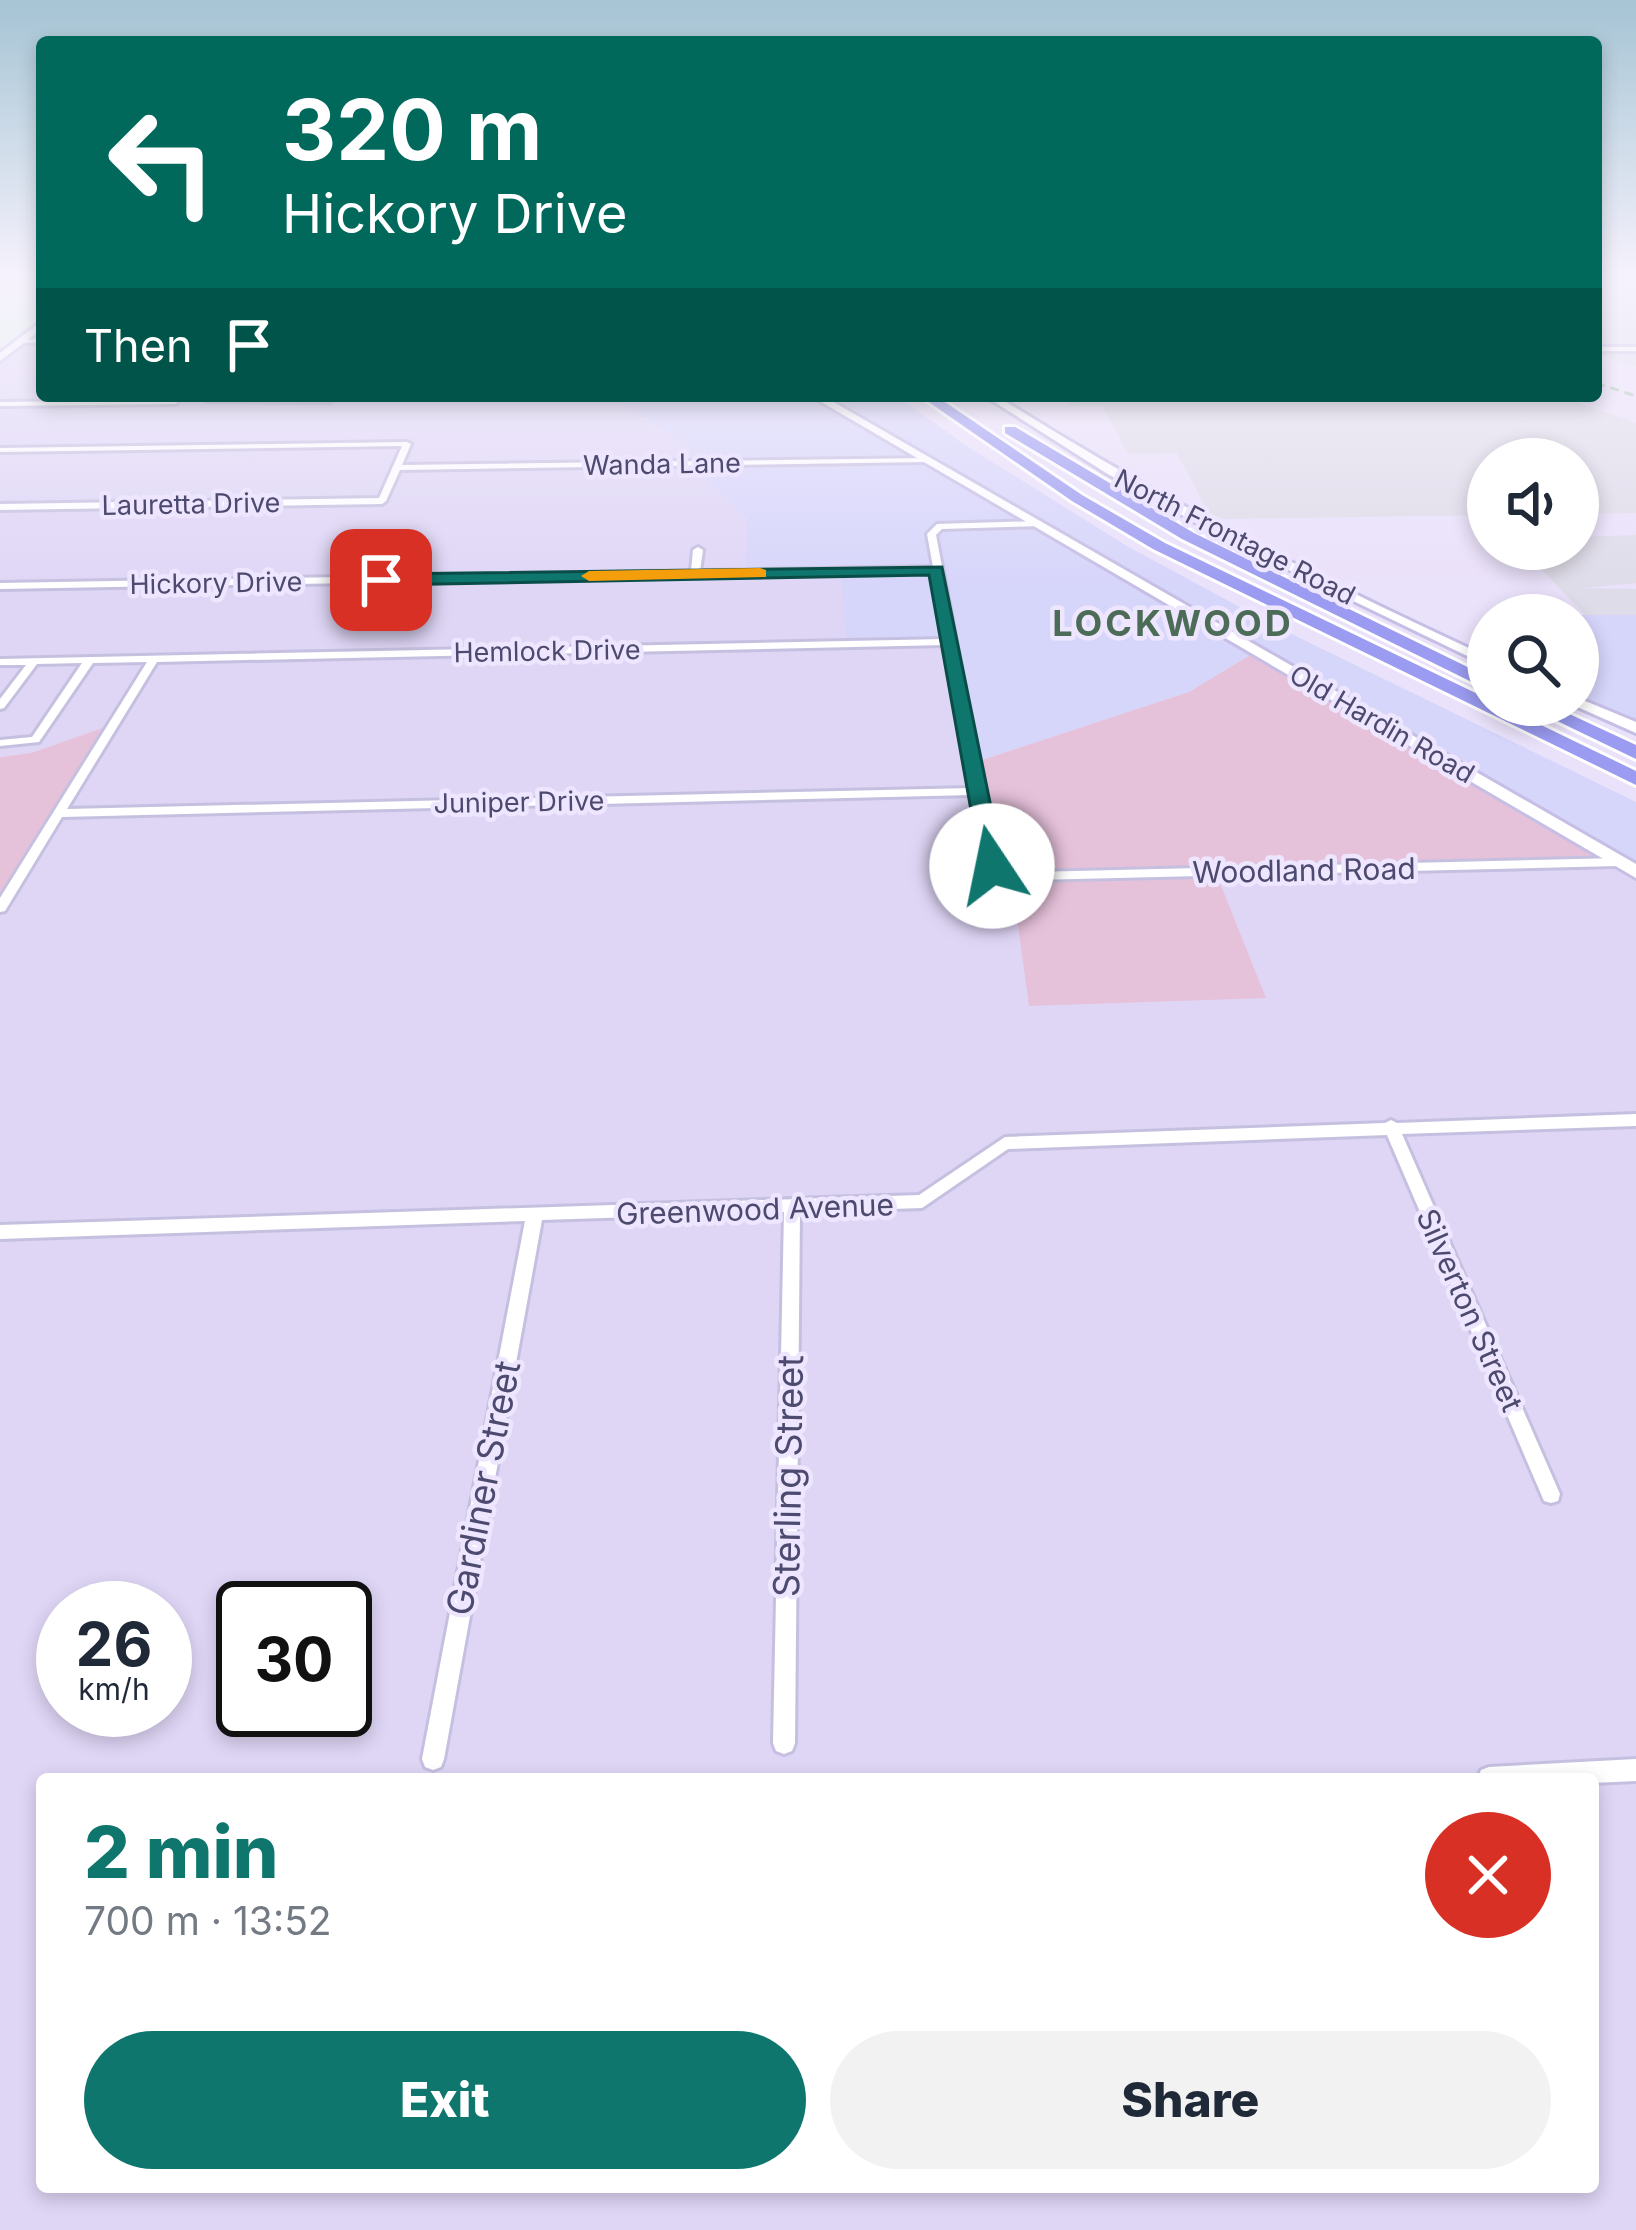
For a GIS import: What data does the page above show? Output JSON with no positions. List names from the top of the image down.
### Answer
{
  "streets": {
    "main road": ["North Frontage Road", "Old Hardin Road"],
    "street": [
      "Wanda Lane",
      "Lauretta Drive",
      "Hickory Drive",
      "Hemlock Drive",
      "Juniper Drive",
      "Woodland Road",
      "Greenwood Avenue",
      "Silverton Street",
      "Sterling Street",
      "Gardiner Street"
    ]
  },
  "crossings": [
    ["Wanda Lane", "Lauretta Drive"],
    ["Wanda Lane", "Old Hardin Road"],
    ["Old Hardin Road", "Woodland Road"],
    ["Juniper Drive", "Woodland Road"],
    ["Greenwood Avenue", "Silverton Street"],
    ["Greenwood Avenue", "Sterling Street"],
    ["Greenwood Avenue", "Gardiner Street"]
  ],
  "districts": ["LOCKWOOD"],
  "page": {
    "turn": ["320 m", "Hickory Drive"],
    "then": "Then",
    "speed": "26 km/h",
    "limit": "30",
    "heading": ["2 min", "700 m · 13:52"],
    "buttons": ["Exit", "Share"]
  }
}
